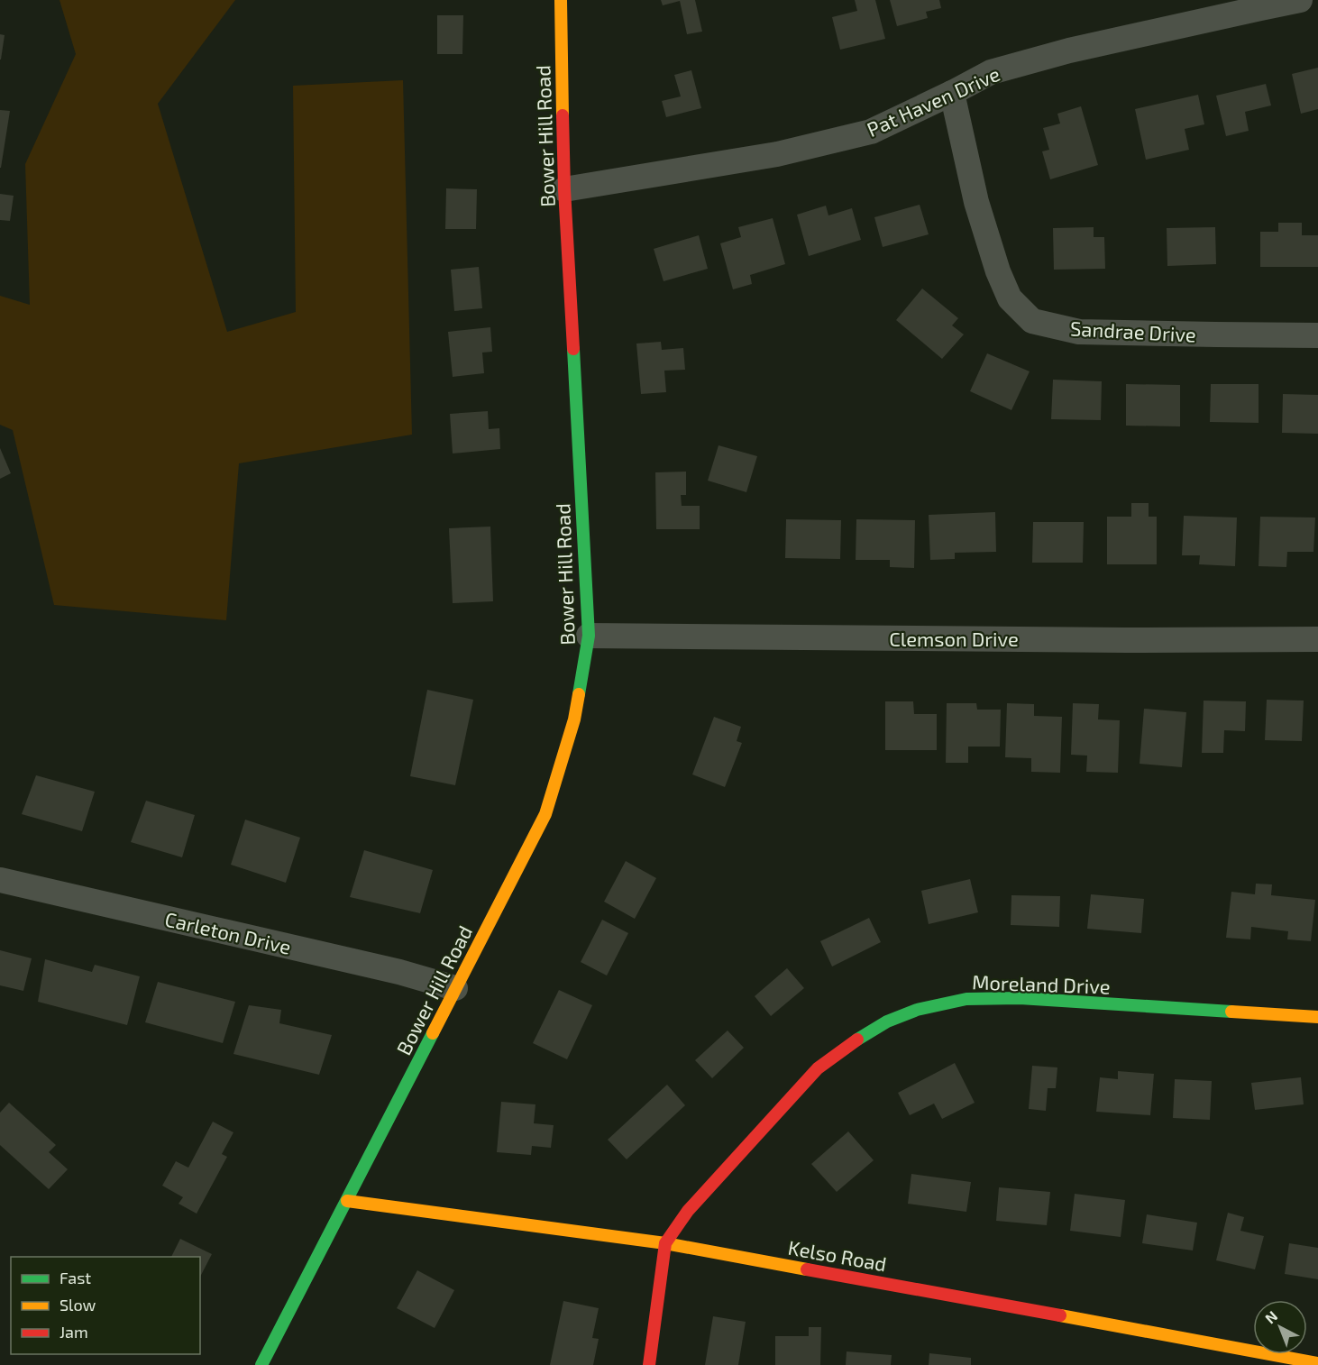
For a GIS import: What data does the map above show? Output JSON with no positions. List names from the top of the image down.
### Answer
{
  "streets": {
    "street": [
      "Pat Haven Drive",
      "Bower Hill Road",
      "Sandrae Drive",
      "Clemson Drive",
      "Carleton Drive",
      "Moreland Drive",
      "Kelso Road"
    ]
  },
  "crossings": [
    ["Pat Haven Drive", "Bower Hill Road"],
    ["Pat Haven Drive", "Sandrae Drive"],
    ["Bower Hill Road", "Clemson Drive"],
    ["Bower Hill Road", "Carleton Drive"],
    ["Bower Hill Road", "Kelso Road"],
    ["Moreland Drive", "Kelso Road"]
  ],
  "legend": ["Fast", "Slow", "Jam"],
  "north": "top left"
}
